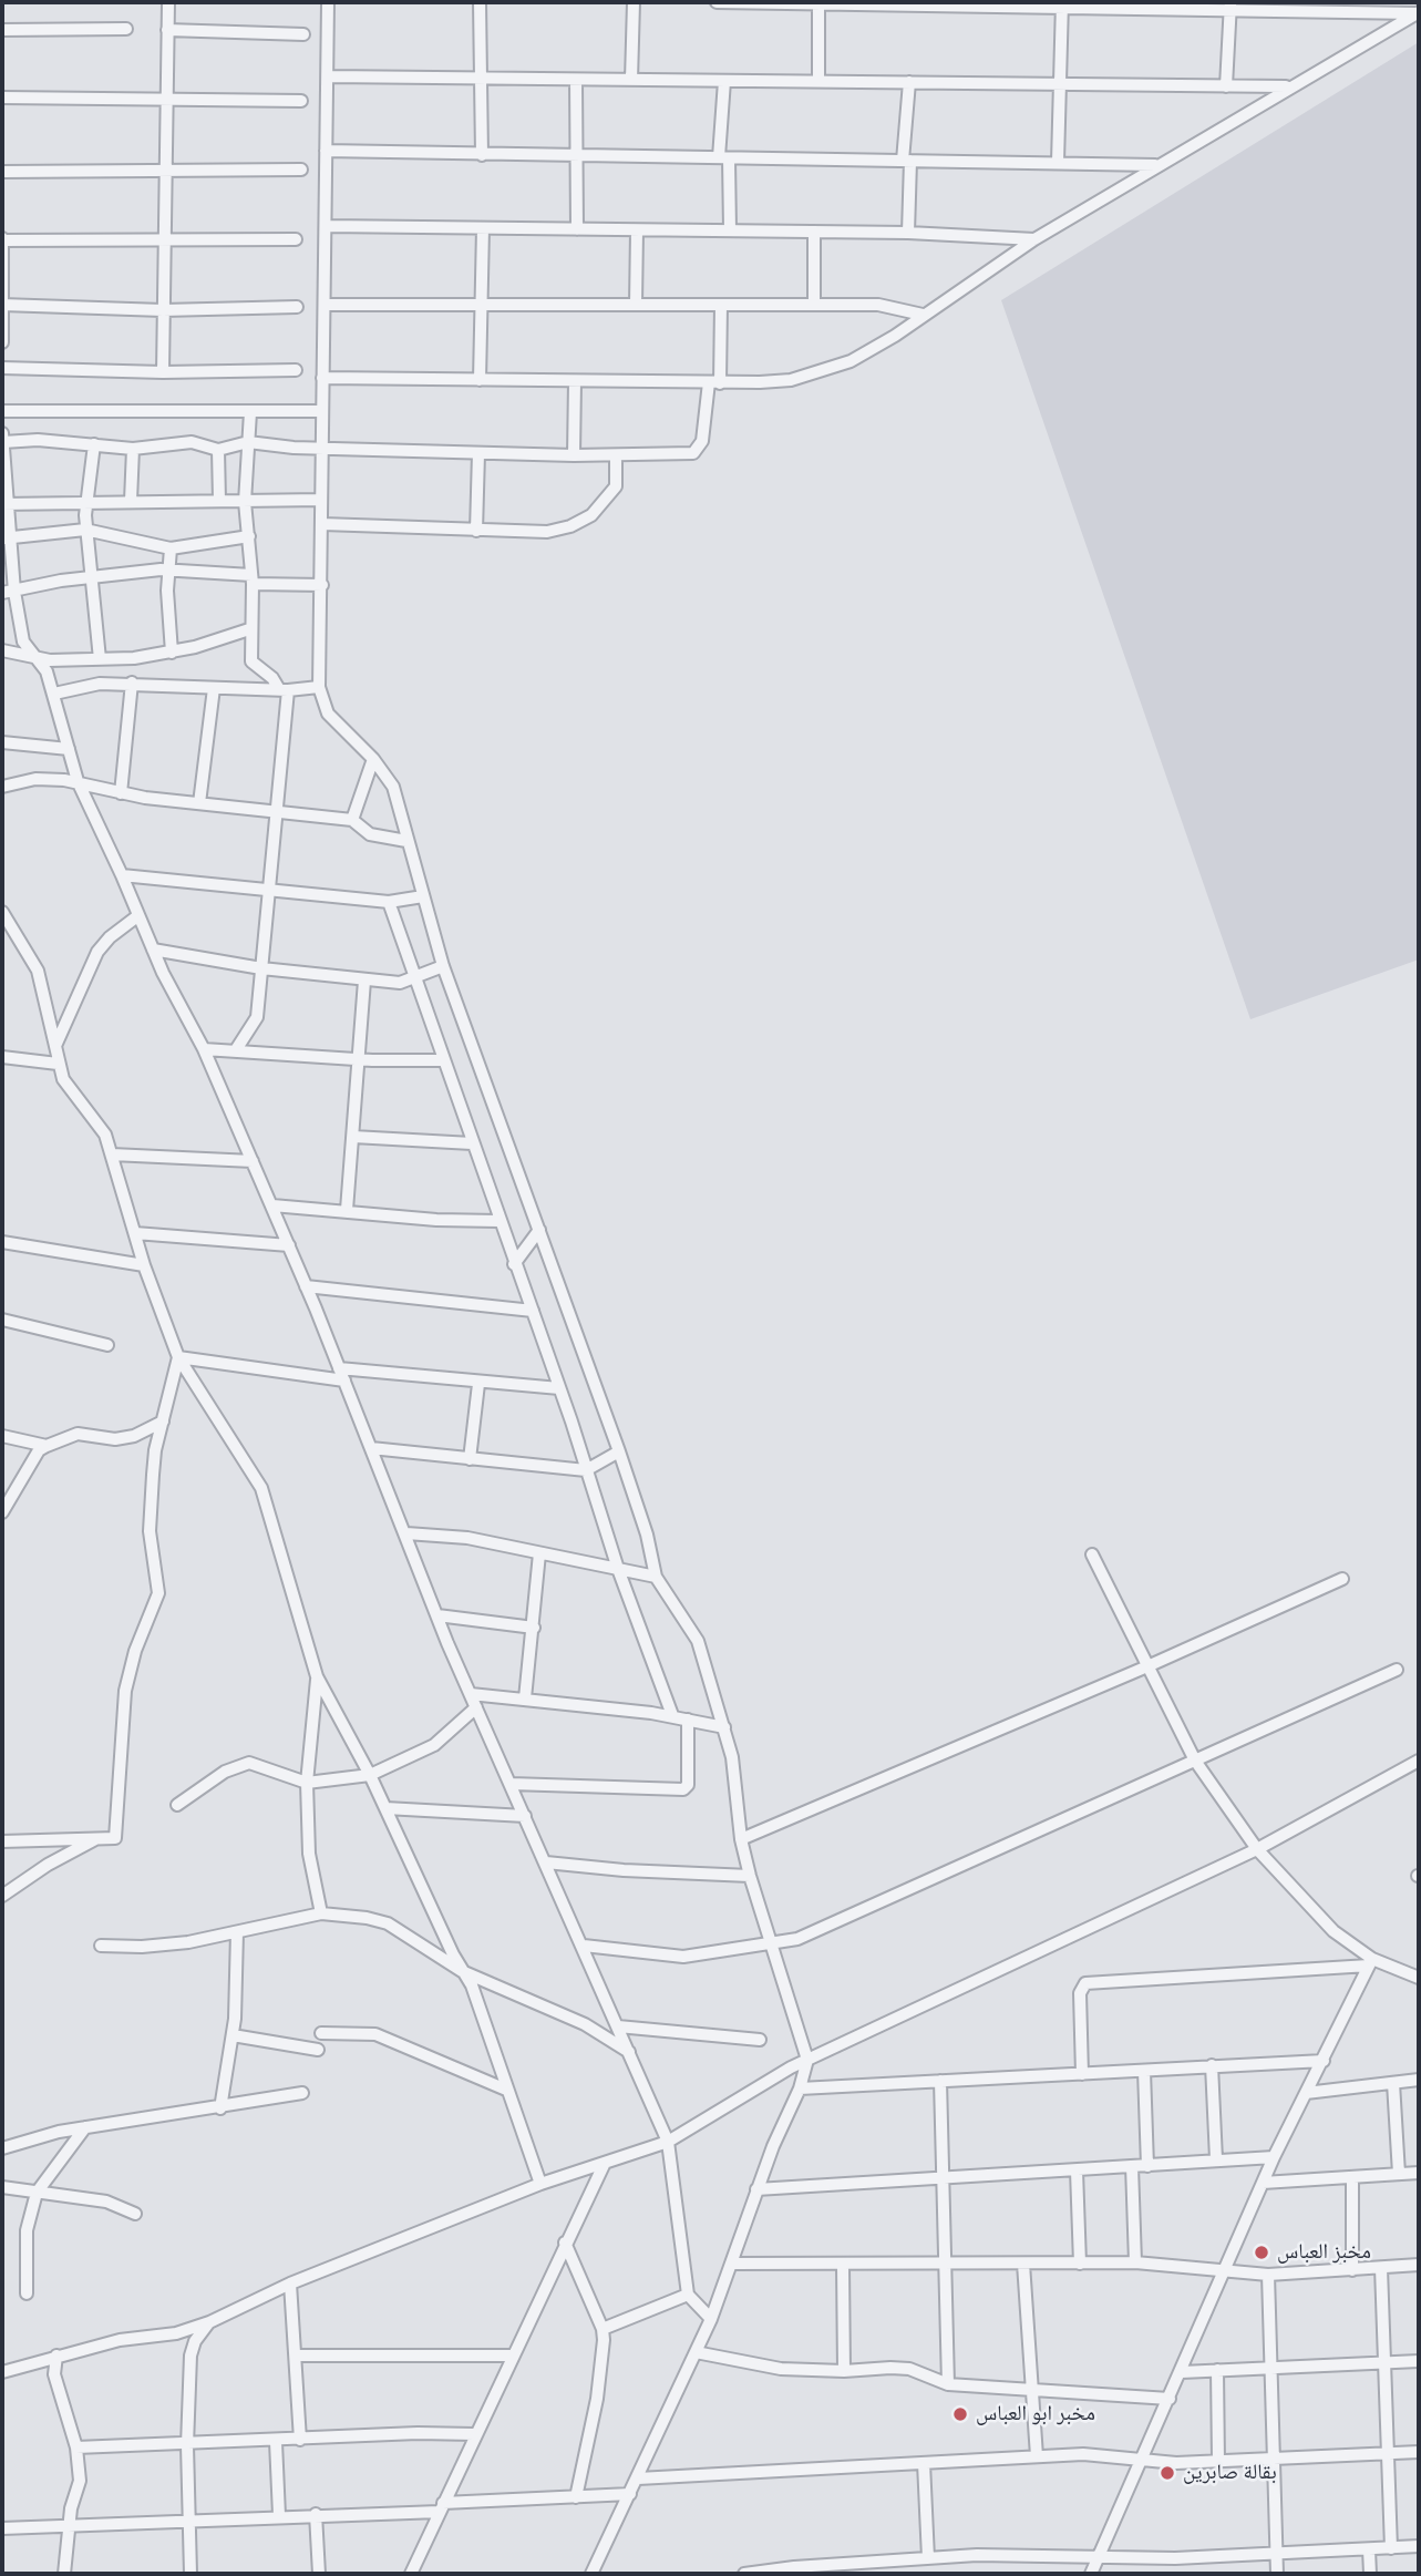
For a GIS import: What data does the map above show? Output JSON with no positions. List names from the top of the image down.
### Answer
{
  "places": ["مخبز العباس", "مخبر ابو العباس", "بقالة صابرين"]
}
